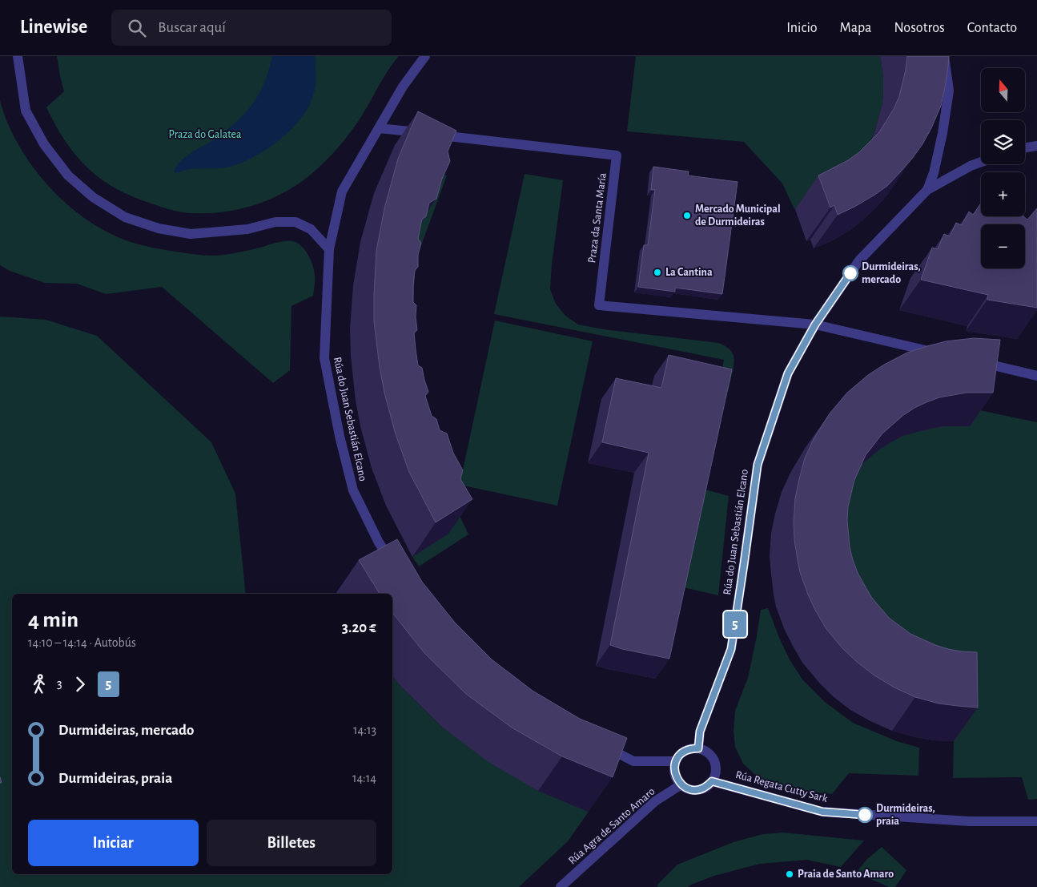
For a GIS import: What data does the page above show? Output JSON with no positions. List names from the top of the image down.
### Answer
{
  "streets": {
    "street": [
      "Praza da Santa María",
      "Rúa do Juan Sebastián Elcano",
      "Rúa Regata Cutty Sark",
      "Rúa Agra de Santo Amaro"
    ]
  },
  "crossings": [
    ["Praza da Santa María", "Rúa do Juan Sebastián Elcano"],
    ["Rúa do Juan Sebastián Elcano", "Rúa Regata Cutty Sark"],
    ["Rúa do Juan Sebastián Elcano", "Rúa Agra de Santo Amaro"],
    ["Rúa Regata Cutty Sark", "Rúa Agra de Santo Amaro"]
  ],
  "parks": ["Praza do Galatea"],
  "places": [
    "Mercado Municipal de Durmideiras",
    "La Cantina",
    "Durmideiras, mercado",
    "Durmideiras, praia",
    "Praia de Santo Amaro"
  ],
  "lines": ["bus line 5"],
  "north": "top",
  "page": {
    "header": "Linewise",
    "search": "Buscar aquí",
    "nav": [
      "Inicio",
      "Mapa",
      "Nosotros",
      "Contacto"
    ],
    "on_map": "5",
    "map_buttons": ["+", "−"],
    "heading": ["4 min", "14:10 – 14:14 · Autobús", "3.20 €"],
    "legs": ["3", "5"],
    "list": [
      {
        "name": "Durmideiras, mercado",
        "value": "14:13"
      },
      {
        "name": "Durmideiras, praia",
        "value": "14:14"
      }
    ],
    "buttons": ["Iniciar", "Billetes"]
  }
}
